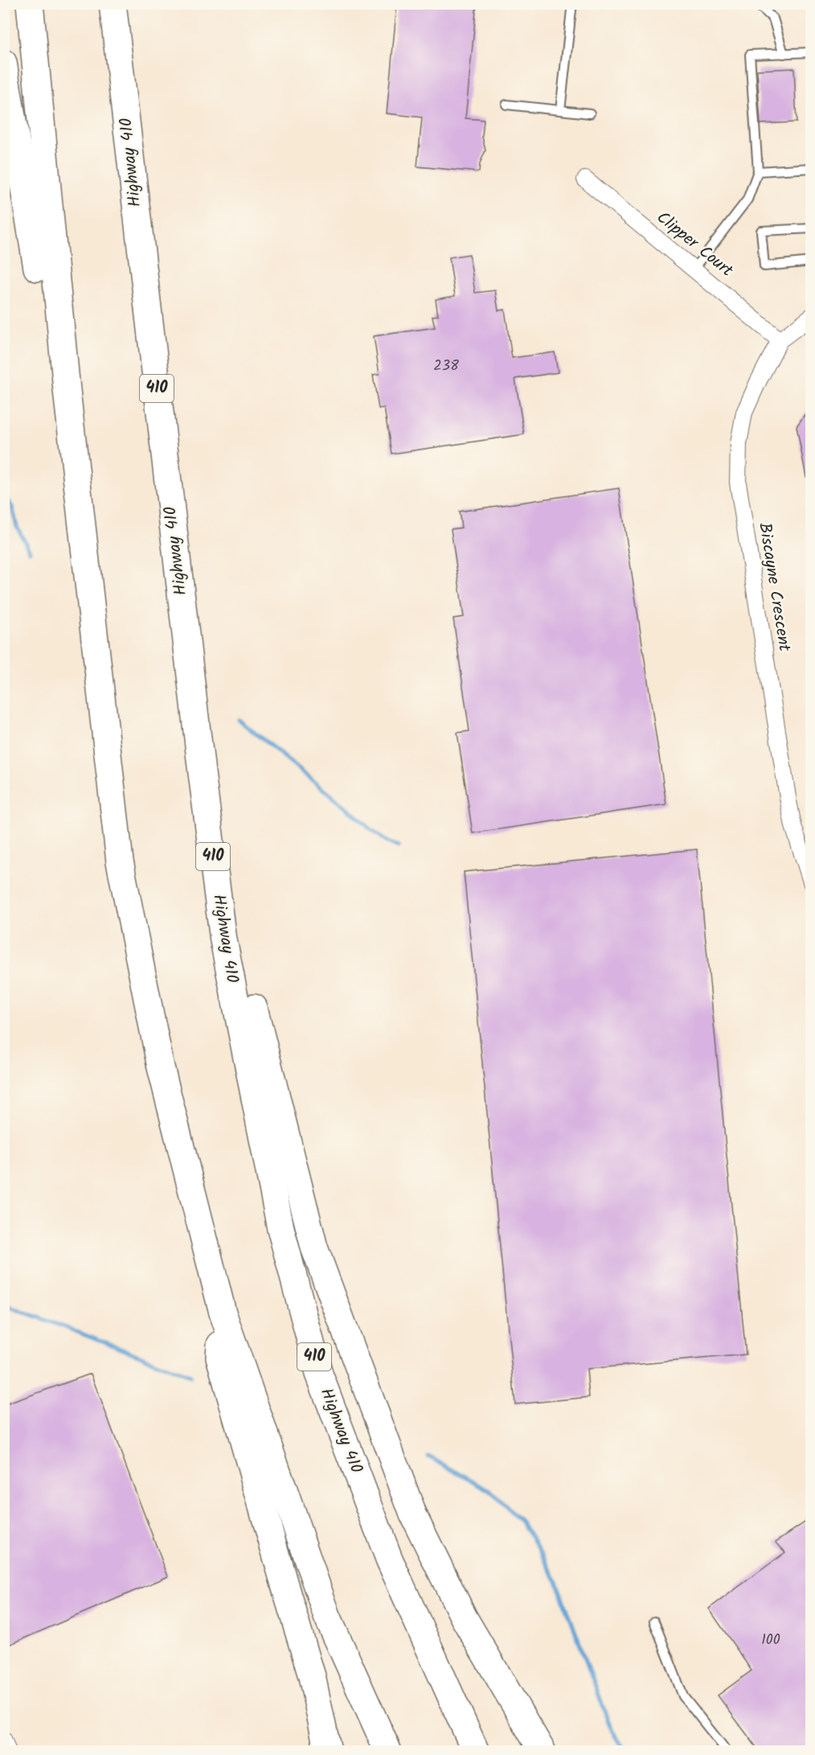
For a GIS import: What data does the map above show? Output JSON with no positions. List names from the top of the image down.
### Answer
{
  "streets": {
    "highway": ["Highway 410", "410"],
    "street": ["Clipper Court", "Biscayne Crescent"]
  },
  "crossings": [
    ["Clipper Court", "Biscayne Crescent"]
  ],
  "house_numbers": ["238", "100"]
}
